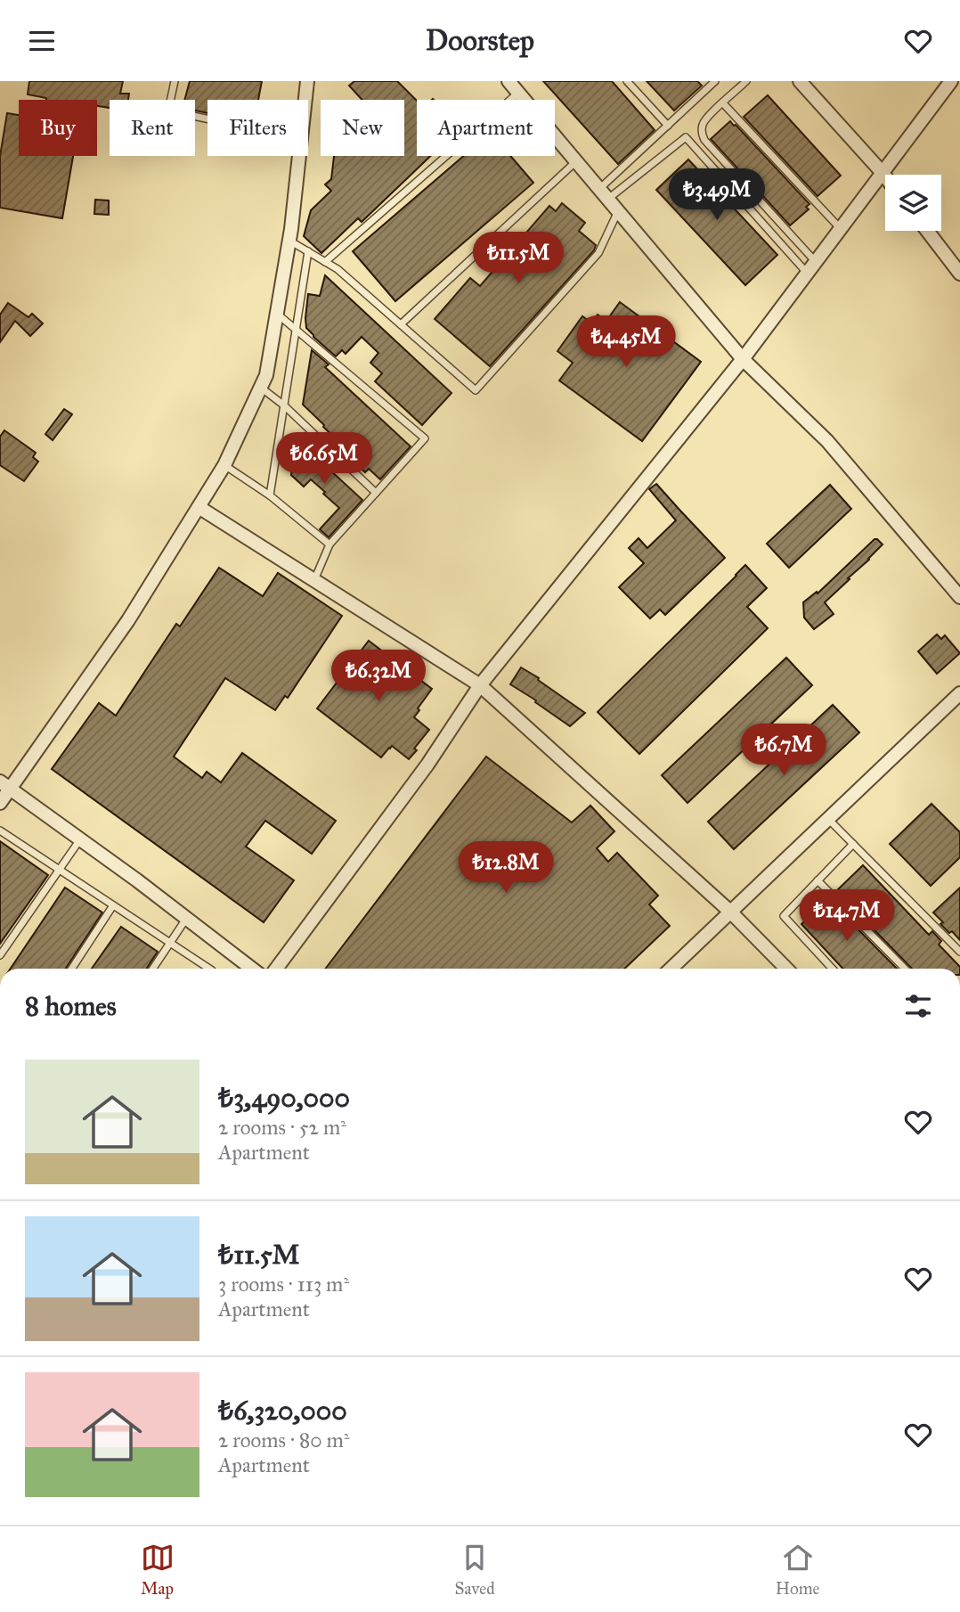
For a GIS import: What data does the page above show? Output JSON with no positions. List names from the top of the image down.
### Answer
{
  "page": {
    "header": "Doorstep",
    "chip": [
      "Buy",
      "Rent",
      "Filters",
      "New",
      "Apartment"
    ],
    "price": [
      "₺3.49M",
      "₺11.5M",
      "₺4.45M",
      "₺6.65M",
      "₺6.32M",
      "₺6.7M",
      "₺12.8M",
      "₺14.7M"
    ],
    "heading": "8 homes",
    "list": [
      {
        "name": "₺3,490,000",
        "note": "2 rooms · 52 m² · Apartment"
      },
      {
        "name": "₺11.5M",
        "note": "3 rooms · 113 m² · Apartment"
      },
      {
        "name": "₺6,320,000",
        "note": "2 rooms · 80 m² · Apartment"
      }
    ],
    "tabs": ["Map", "Saved", "Home"]
  }
}
